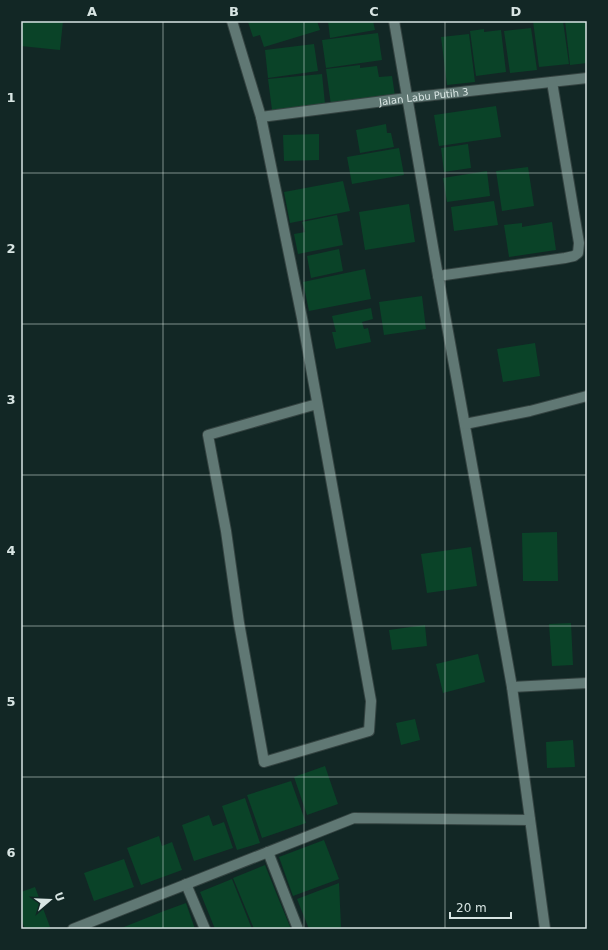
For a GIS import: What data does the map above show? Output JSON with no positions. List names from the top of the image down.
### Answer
{
  "streets": {
    "street": ["Jalan Labu Putih 3"]
  },
  "scale_bar": "20 m",
  "north": "right",
  "grid": {
    "columns": [
      "A",
      "B",
      "C",
      "D"
    ],
    "rows": [
      "1",
      "2",
      "3",
      "4",
      "5",
      "6"
    ]
  }
}
